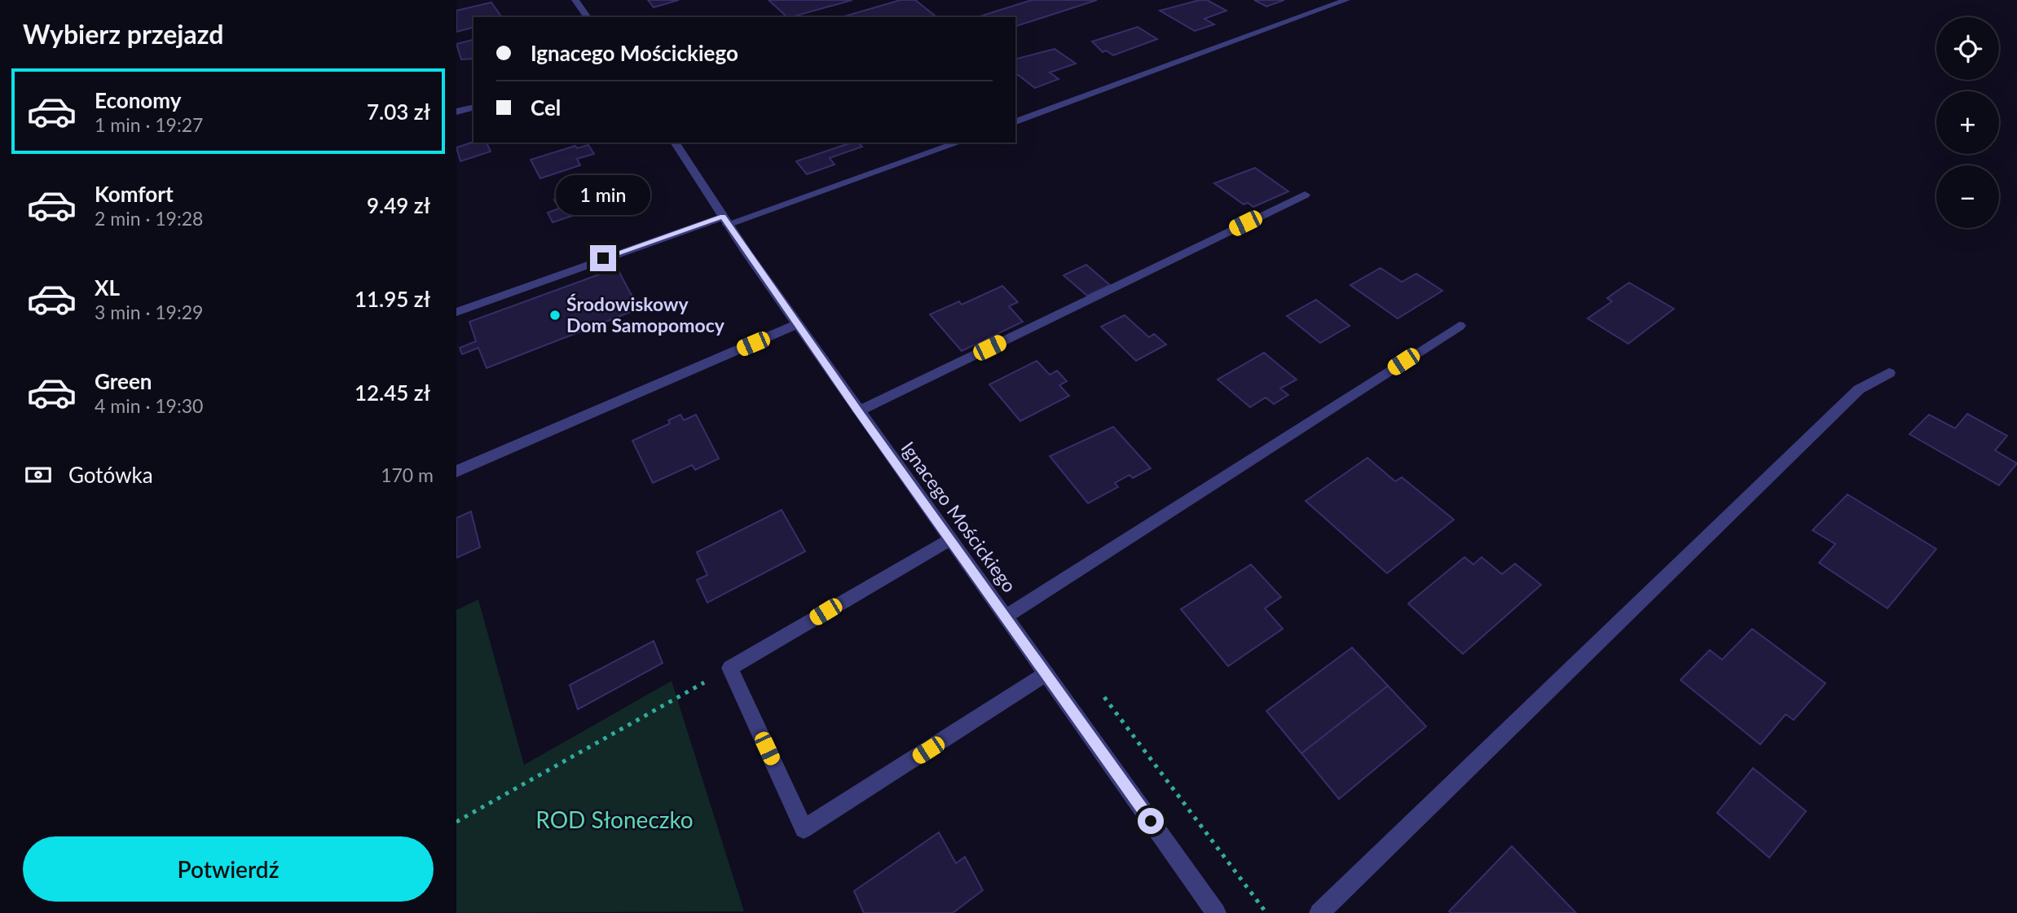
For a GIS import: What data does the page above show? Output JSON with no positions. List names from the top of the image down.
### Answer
{
  "streets": {
    "street": ["Ignacego Mościckiego"]
  },
  "parks": ["ROD Słoneczko"],
  "places": ["Środowiskowy Dom Samopomocy"],
  "page": {
    "heading": "Wybierz przejazd",
    "map_buttons": ["+", "−"],
    "banner": ["Ignacego Mościckiego", "Cel"],
    "list": [
      {
        "name": "Economy",
        "note": "1 min · 19:27",
        "value": "7.03 zł"
      },
      {
        "name": "Komfort",
        "note": "2 min · 19:28",
        "value": "9.49 zł"
      },
      {
        "name": "XL",
        "note": "3 min · 19:29",
        "value": "11.95 zł"
      },
      {
        "name": "Green",
        "note": "4 min · 19:30",
        "value": "12.45 zł"
      }
    ],
    "bubble": "1 min",
    "pay": ["Gotówka", "170 m"],
    "buttons": "Potwierdź"
  }
}
